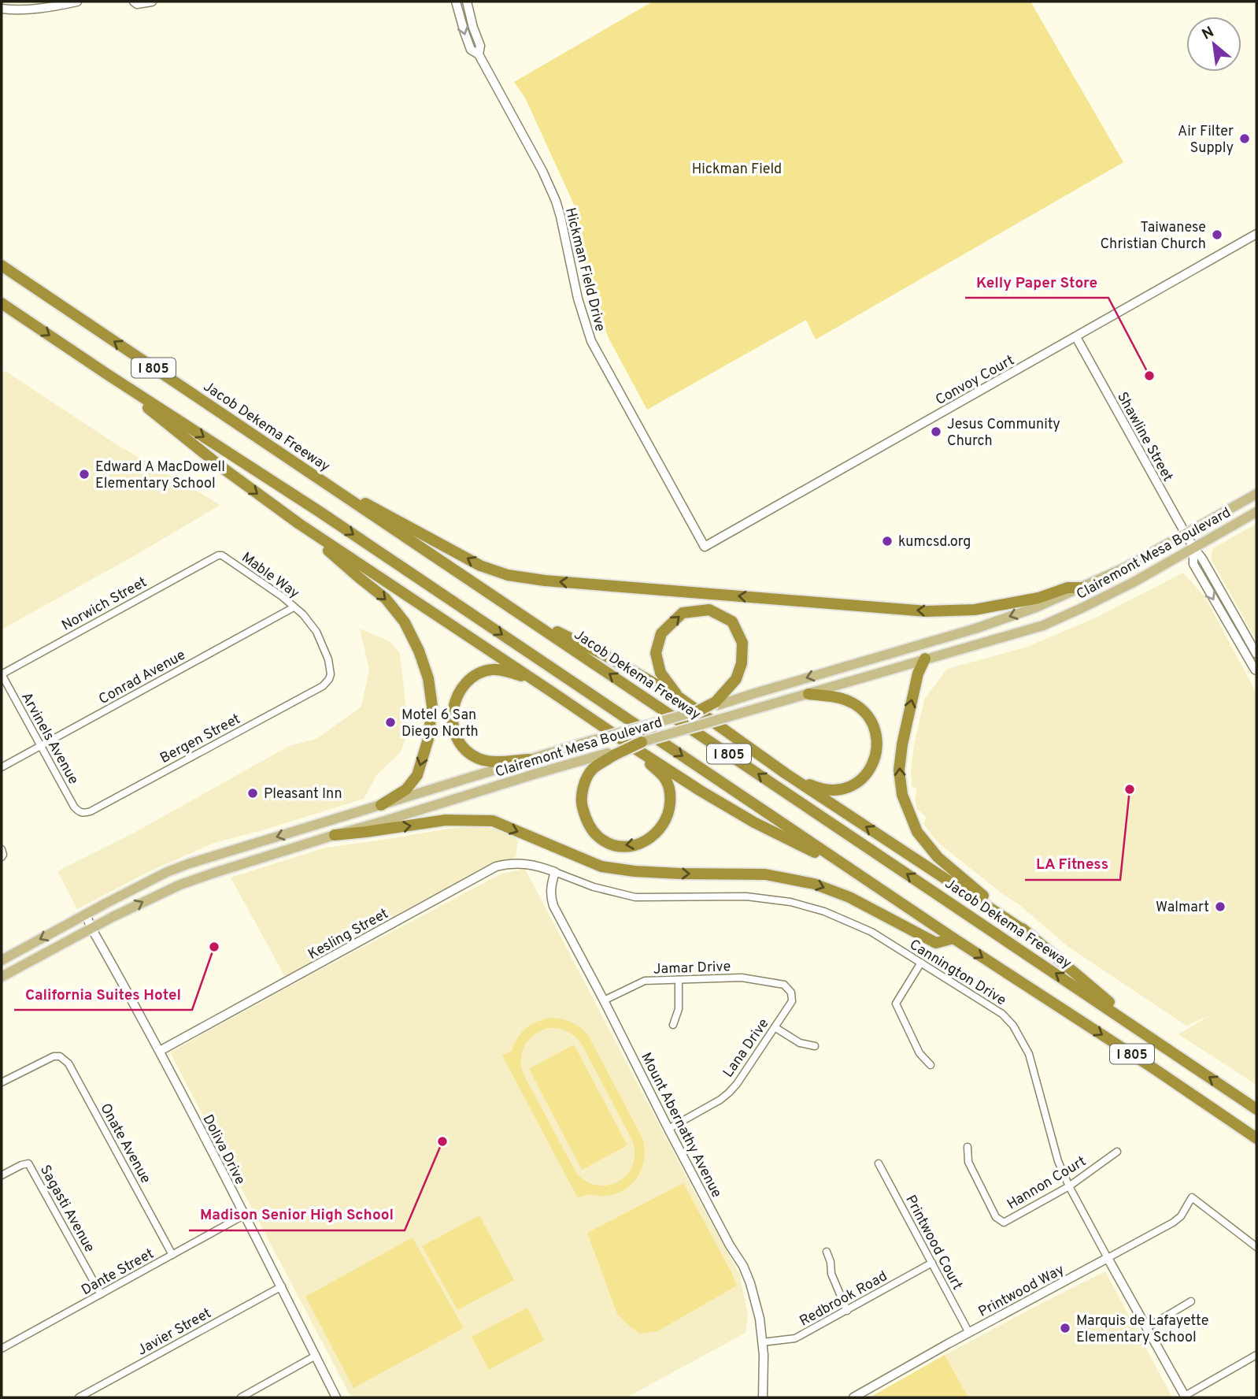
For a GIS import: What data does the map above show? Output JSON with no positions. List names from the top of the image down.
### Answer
{
  "streets": {
    "highway": ["I 805", "Jacob Dekema Freeway"],
    "main road": ["Clairemont Mesa Boulevard"],
    "street": [
      "Hickman Field Drive",
      "Convoy Court",
      "Shawline Street",
      "Mable Way",
      "Norwich Street",
      "Conrad Avenue",
      "Arvinels Avenue",
      "Bergen Street",
      "Kesling Street",
      "Jamar Drive",
      "Cannington Drive",
      "Lana Drive",
      "Mount Abernathy Avenue",
      "Onate Avenue",
      "Doliva Drive",
      "Hannon Court",
      "Sagasti Avenue",
      "Printwood Court",
      "Dante Street",
      "Printwood Way",
      "Redbrook Road",
      "Javier Street"
    ]
  },
  "crossings": [
    ["Hickman Field Drive", "Convoy Court"],
    ["Convoy Court", "Shawline Street"],
    ["Shawline Street", "Clairemont Mesa Boulevard"],
    ["Clairemont Mesa Boulevard", "Doliva Drive"],
    ["Mable Way", "Norwich Street"],
    ["Mable Way", "Conrad Avenue"],
    ["Mable Way", "Bergen Street"],
    ["Norwich Street", "Arvinels Avenue"],
    ["Conrad Avenue", "Arvinels Avenue"],
    ["Arvinels Avenue", "Bergen Street"],
    ["Kesling Street", "Cannington Drive"],
    ["Kesling Street", "Mount Abernathy Avenue"],
    ["Kesling Street", "Doliva Drive"],
    ["Jamar Drive", "Lana Drive"],
    ["Jamar Drive", "Mount Abernathy Avenue"],
    ["Cannington Drive", "Mount Abernathy Avenue"],
    ["Cannington Drive", "Hannon Court"],
    ["Cannington Drive", "Printwood Way"],
    ["Lana Drive", "Mount Abernathy Avenue"],
    ["Mount Abernathy Avenue", "Redbrook Road"],
    ["Onate Avenue", "Dante Street"],
    ["Doliva Drive", "Dante Street"],
    ["Doliva Drive", "Javier Street"],
    ["Sagasti Avenue", "Dante Street"],
    ["Printwood Court", "Printwood Way"],
    ["Printwood Court", "Redbrook Road"]
  ],
  "parks": ["Hickman Field"],
  "places": [
    "Air Filter Supply",
    "Taiwanese Christian Church",
    "Kelly Paper Store",
    "Jesus Community Church",
    "Edward A MacDowell Elementary School",
    "kumcsd.org",
    "Motel 6 San Diego North",
    "LA Fitness",
    "Pleasant Inn",
    "Walmart",
    "California Suites Hotel",
    "Madison Senior High School",
    "Marquis de Lafayette Elementary School"
  ],
  "north": "top left"
}
